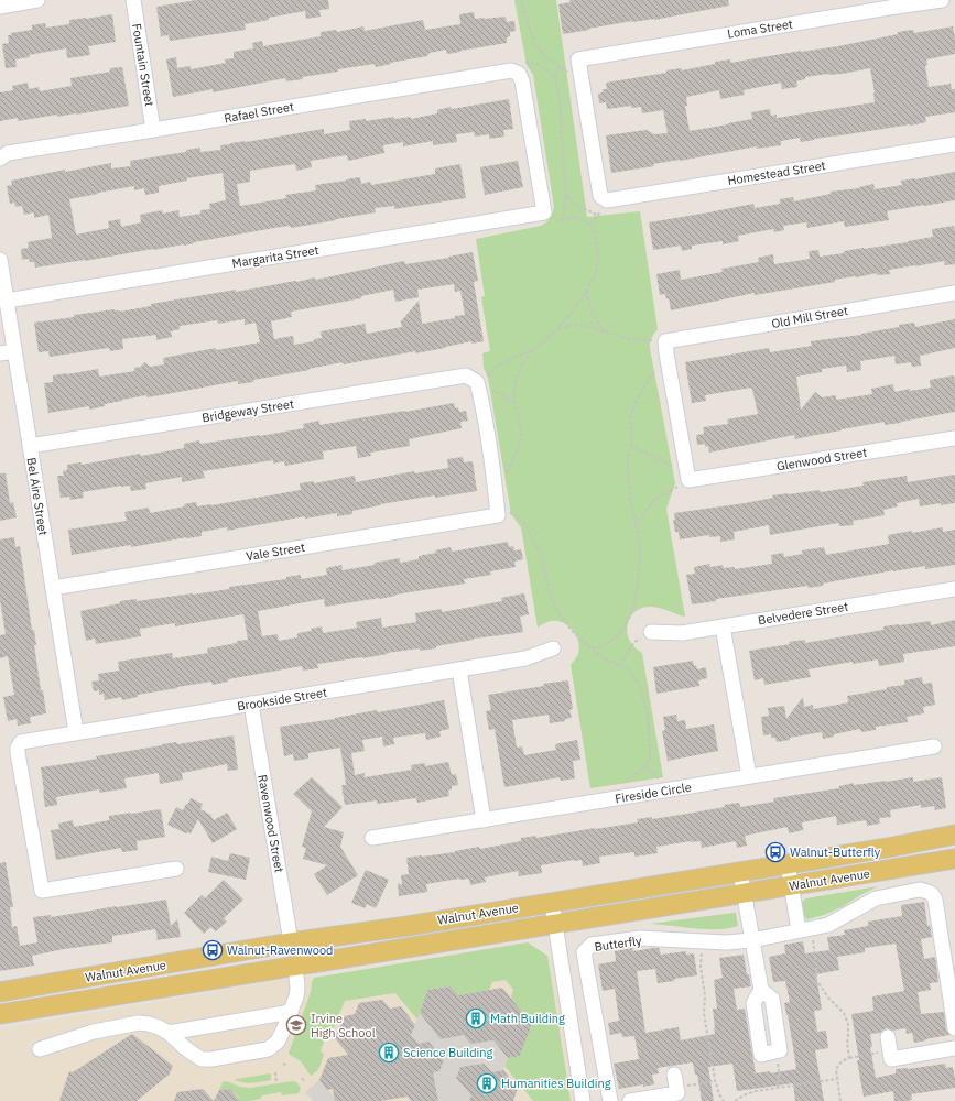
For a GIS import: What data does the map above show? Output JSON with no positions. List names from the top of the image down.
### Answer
{
  "streets": {
    "main road": ["Walnut Avenue"],
    "street": [
      "Loma Street",
      "Fountain Street",
      "Rafael Street",
      "Homestead Street",
      "Margarita Street",
      "Old Mill Street",
      "Bridgeway Street",
      "Glenwood Street",
      "Bel Aire Street",
      "Vale Street",
      "Belvedere Street",
      "Brookside Street",
      "Fireside Circle",
      "Ravenwood Street",
      "Butterfly"
    ]
  },
  "crossings": [
    ["Loma Street", "Homestead Street"],
    ["Fountain Street", "Rafael Street"],
    ["Margarita Street", "Bel Aire Street"],
    ["Bridgeway Street", "Bel Aire Street"],
    ["Bel Aire Street", "Vale Street"],
    ["Bel Aire Street", "Brookside Street"],
    ["Brookside Street", "Ravenwood Street"],
    ["Ravenwood Street", "Walnut Avenue"]
  ],
  "places": {
    "bus stop": ["Walnut-Butterfly", "Walnut-Ravenwood"],
    "building": ["Math Building", "Science Building", "Humanities Building"],
    "school or university": ["Irvine High School"]
  }
}
